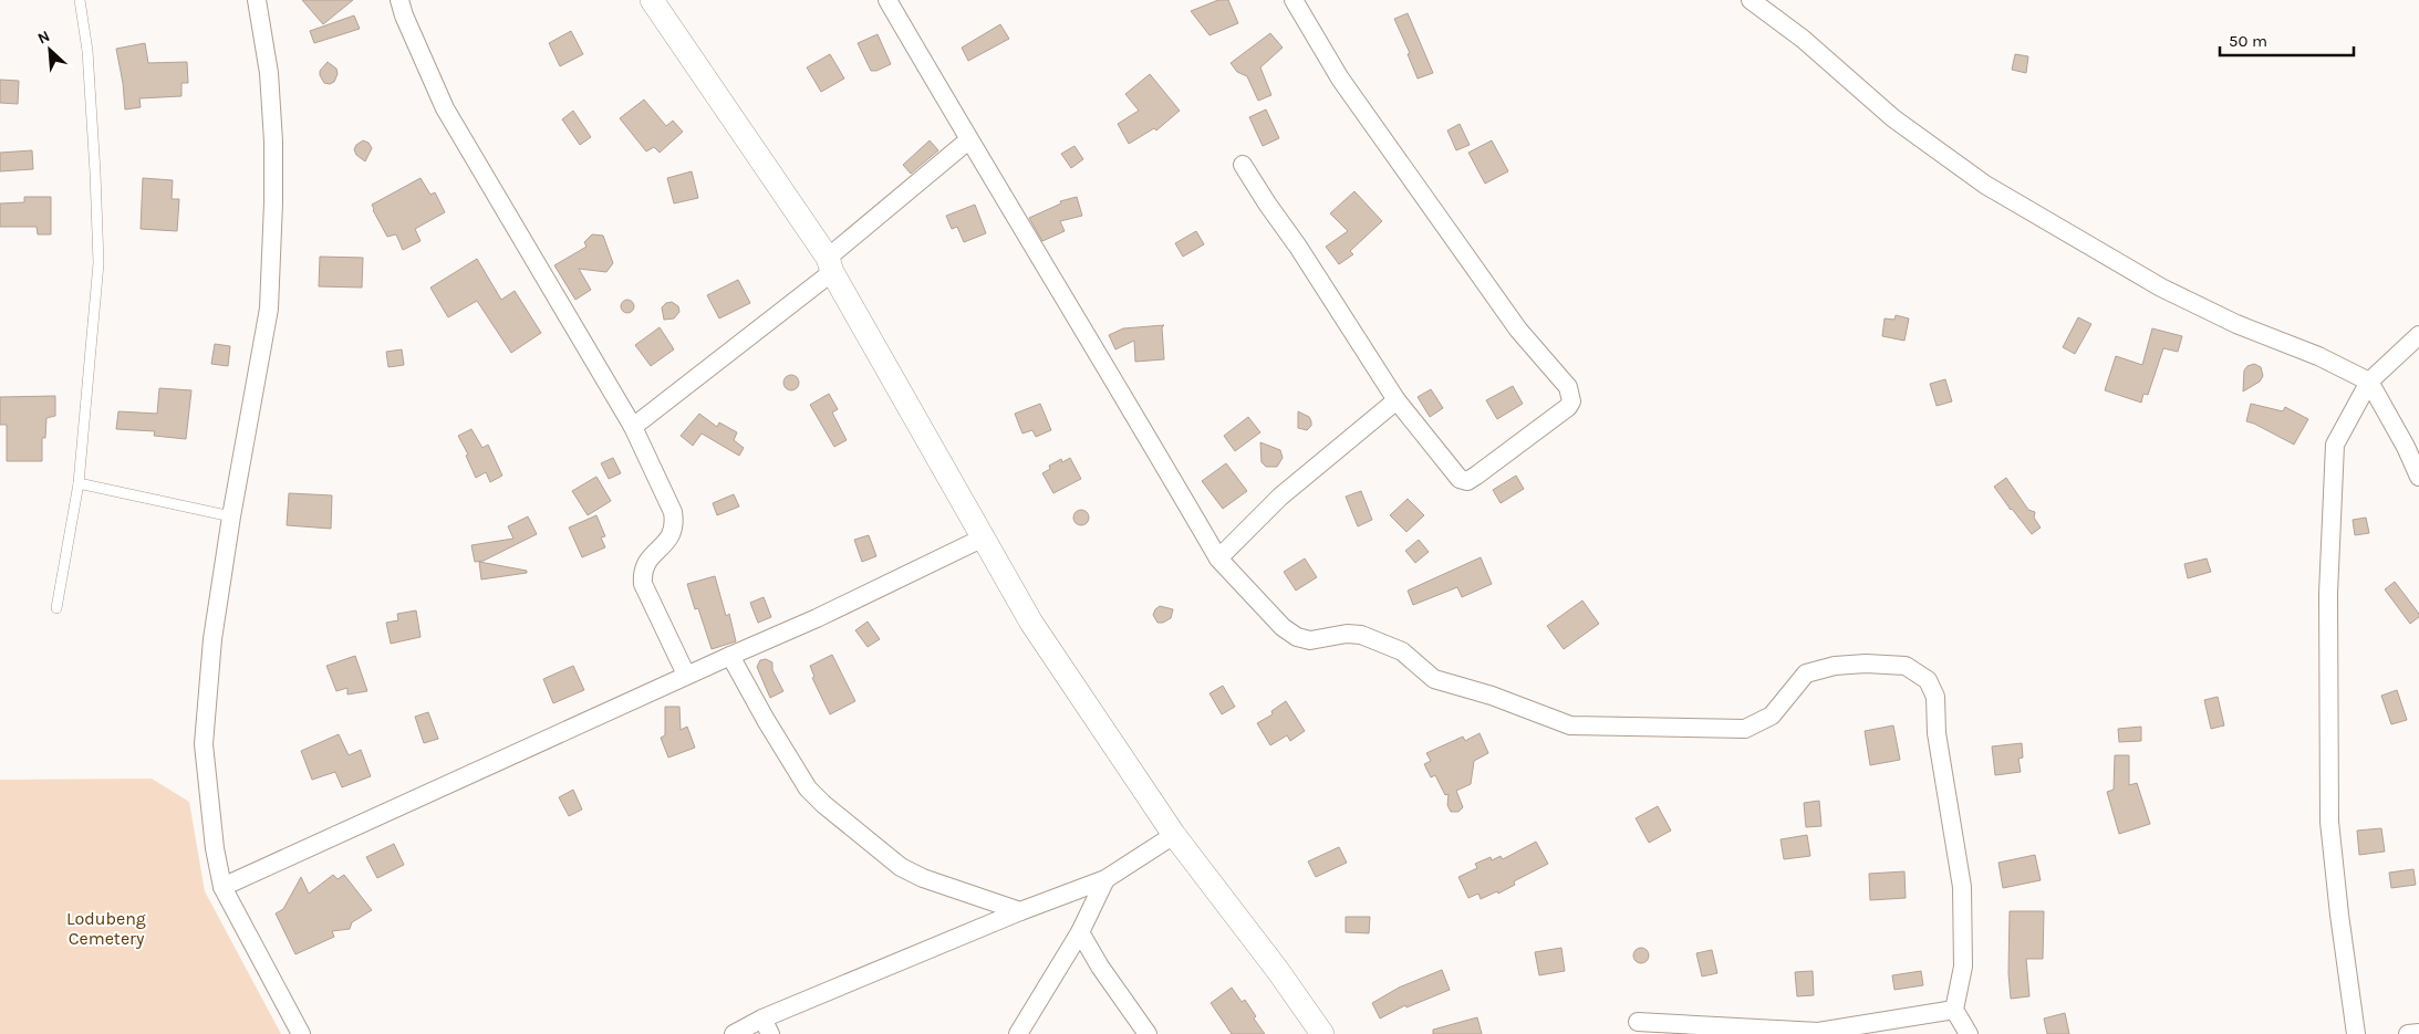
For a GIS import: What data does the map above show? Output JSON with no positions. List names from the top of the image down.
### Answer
{
  "parks": ["Lodubeng Cemetery"],
  "scale_bar": "50 m",
  "north": "top left"
}
